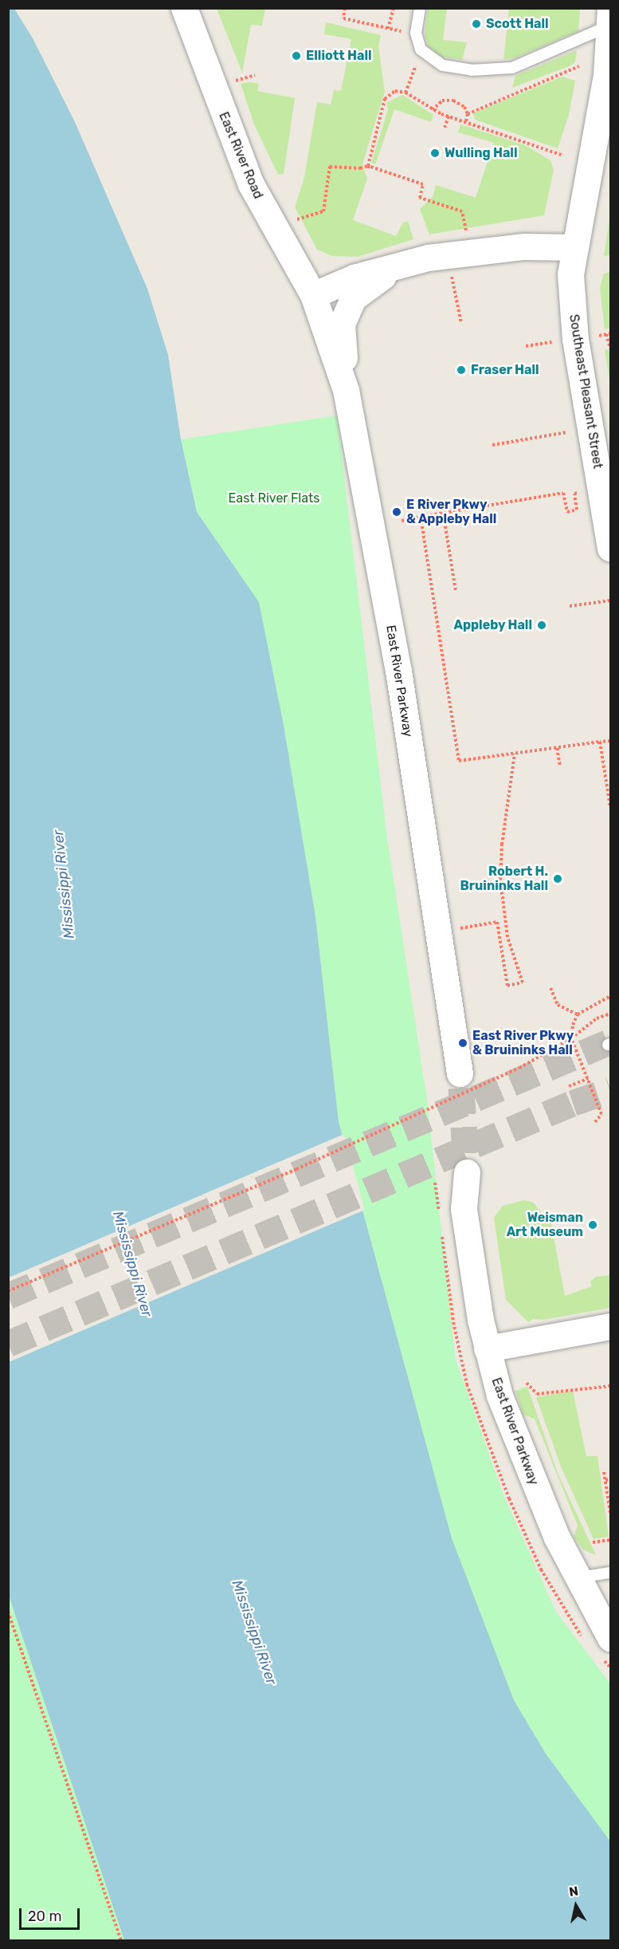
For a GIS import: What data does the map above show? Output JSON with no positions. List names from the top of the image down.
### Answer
{
  "streets": {
    "street": ["East River Road", "Southeast Pleasant Street", "East River Parkway"]
  },
  "crossings": [
    ["East River Road", "East River Parkway"]
  ],
  "water": ["Mississippi River"],
  "parks": ["East River Flats"],
  "places": [
    "Scott Hall",
    "Elliott Hall",
    "Wulling Hall",
    "Fraser Hall",
    "E River Pkwy & Appleby Hall",
    "Appleby Hall",
    "Robert H. Bruininks Hall",
    "East River Pkwy & Bruininks Hall",
    "Weisman Art Museum"
  ],
  "scale_bar": "20 m",
  "north": "top"
}
